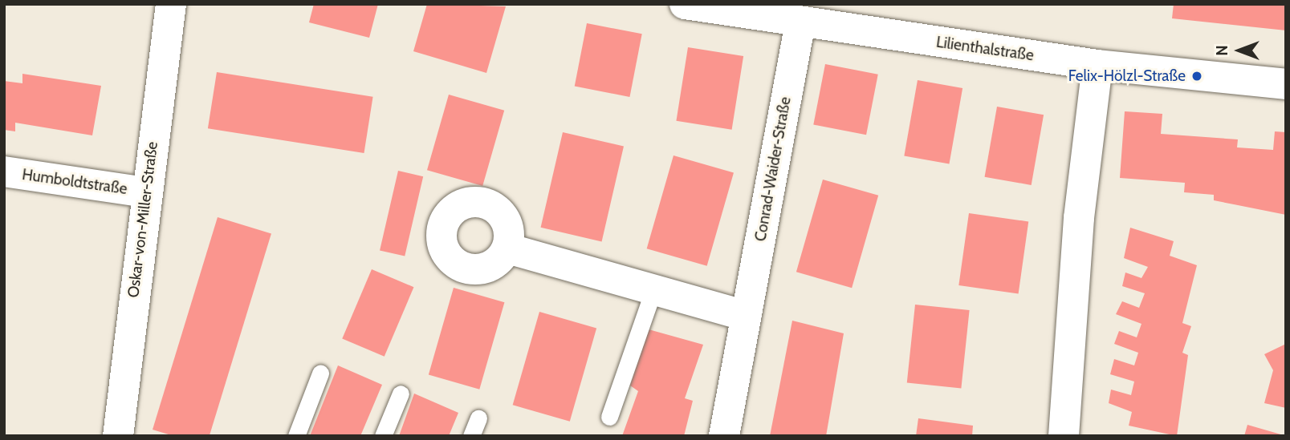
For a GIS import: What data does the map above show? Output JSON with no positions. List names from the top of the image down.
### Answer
{
  "streets": {
    "street": [
      "Lilienthalstraße",
      "Conrad-Waider-Straße",
      "Humboldtstraße",
      "Oskar-von-Miller-Straße"
    ]
  },
  "crossings": [
    ["Lilienthalstraße", "Conrad-Waider-Straße"],
    ["Humboldtstraße", "Oskar-von-Miller-Straße"]
  ],
  "places": ["Felix-Hölzl-Straße"],
  "north": "left"
}
